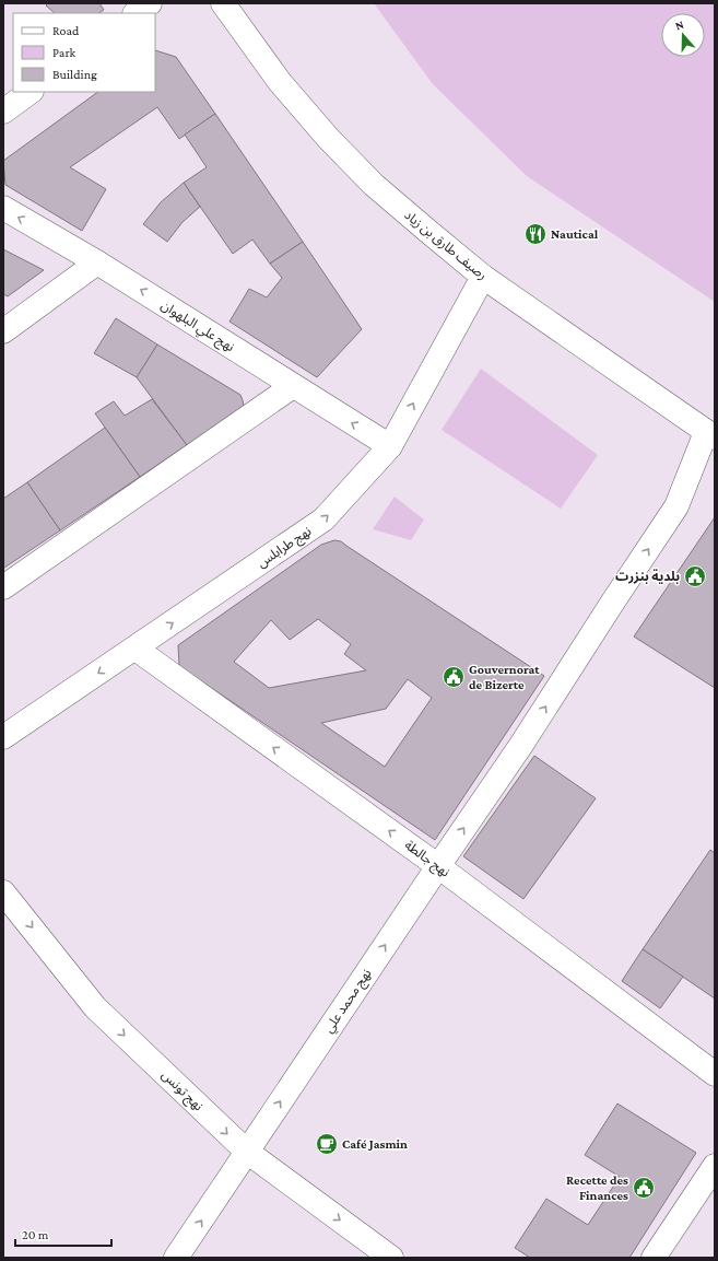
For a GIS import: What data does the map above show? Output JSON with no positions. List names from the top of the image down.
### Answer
{
  "streets": {
    "street": [
      "رصيف طارق بن زياد",
      "نهج علي البلهوان",
      "نهج طرابلس",
      "نهج جالطة",
      "نهج محمد علي",
      "نهج تونس"
    ]
  },
  "crossings": [
    ["رصيف طارق بن زياد", "نهج طرابلس"],
    ["رصيف طارق بن زياد", "نهج محمد علي"],
    ["نهج علي البلهوان", "نهج طرابلس"],
    ["نهج طرابلس", "نهج جالطة"],
    ["نهج جالطة", "نهج محمد علي"],
    ["نهج محمد علي", "نهج تونس"]
  ],
  "one_way": [
    "نهج علي البلهوان",
    "نهج جالطة",
    "نهج محمد علي",
    "نهج تونس"
  ],
  "places": {
    "restaurant": ["Nautical"],
    "public building": ["بلدية بنزرت", "Gouvernorat de Bizerte", "Recette des Finances"],
    "cafe": ["Café Jasmin"]
  },
  "legend": ["Road", "Park", "Building"],
  "scale_bar": "20 m",
  "north": "top"
}
